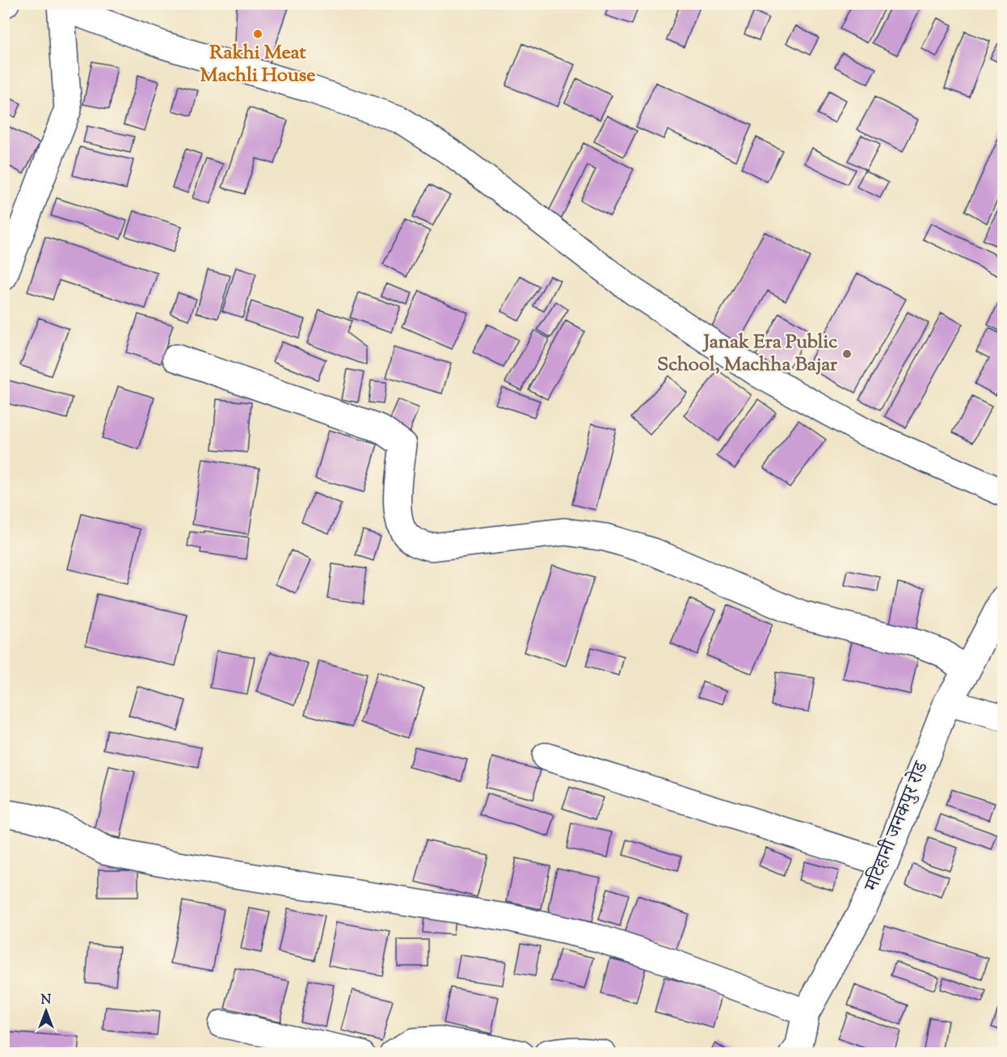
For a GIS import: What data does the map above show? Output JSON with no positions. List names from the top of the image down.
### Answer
{
  "streets": {
    "street": ["मटिहानी जनकपुर रोड"]
  },
  "places": ["Rakhi Meat Machli House", "Janak Era Public School, Machha Bajar"],
  "north": "top"
}
